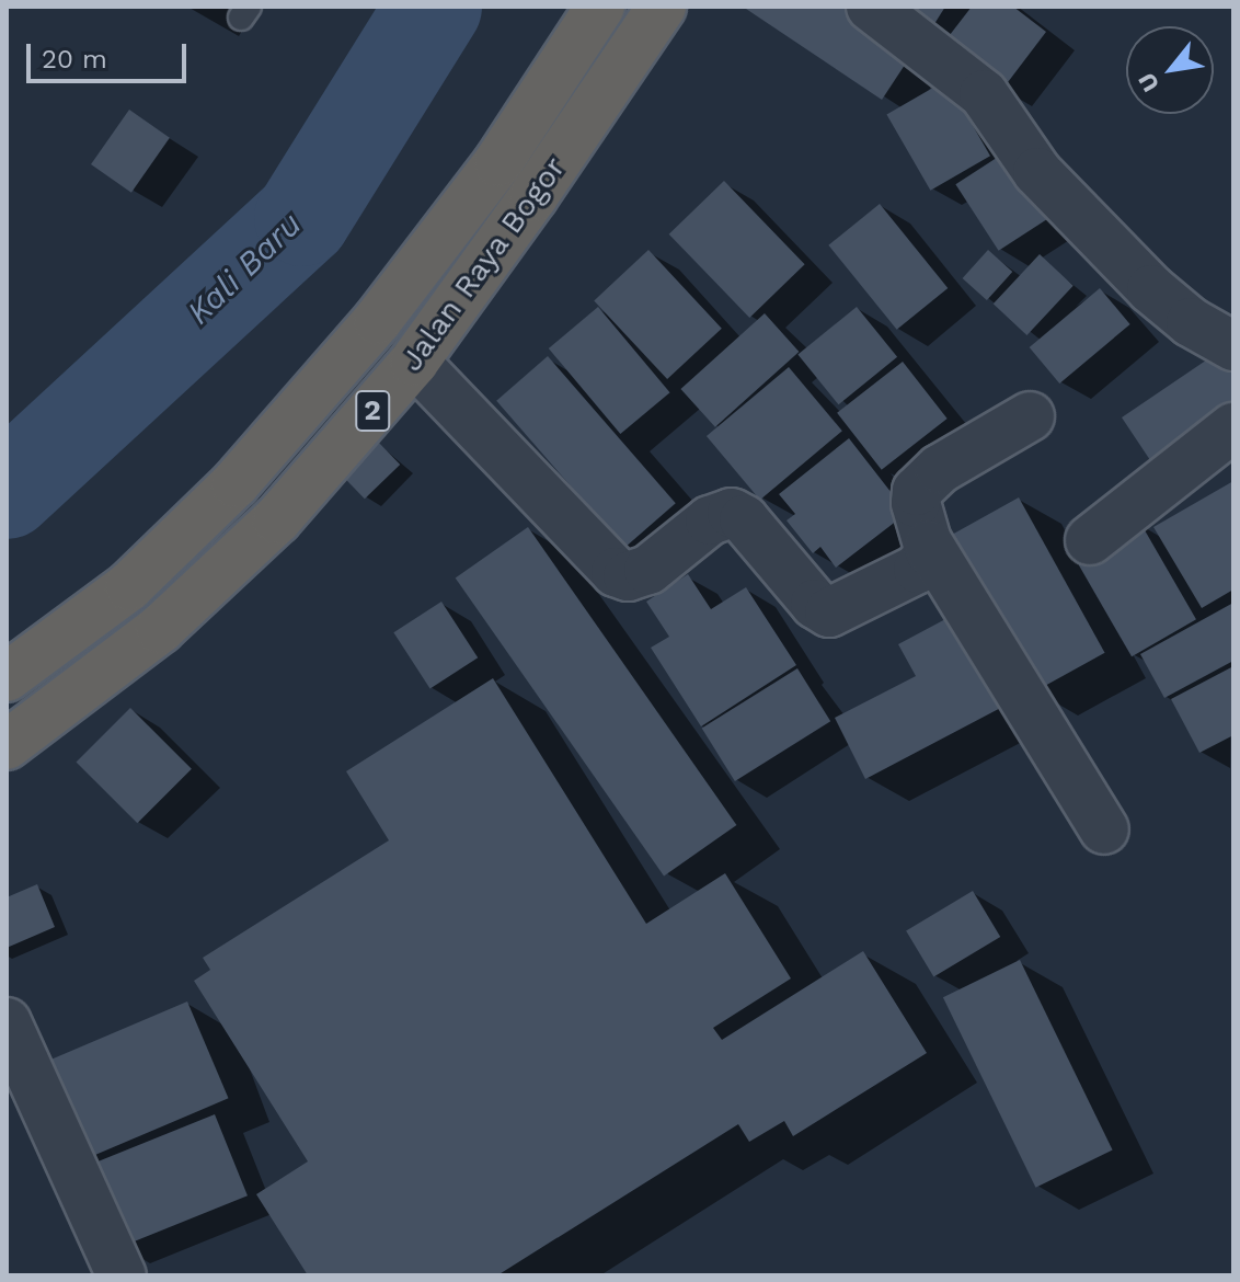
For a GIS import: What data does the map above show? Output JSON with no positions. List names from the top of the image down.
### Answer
{
  "streets": {
    "highway": ["Jalan Raya Bogor", "2"]
  },
  "water": ["Kali Baru"],
  "scale_bar": "20 m",
  "north": "bottom left"
}
